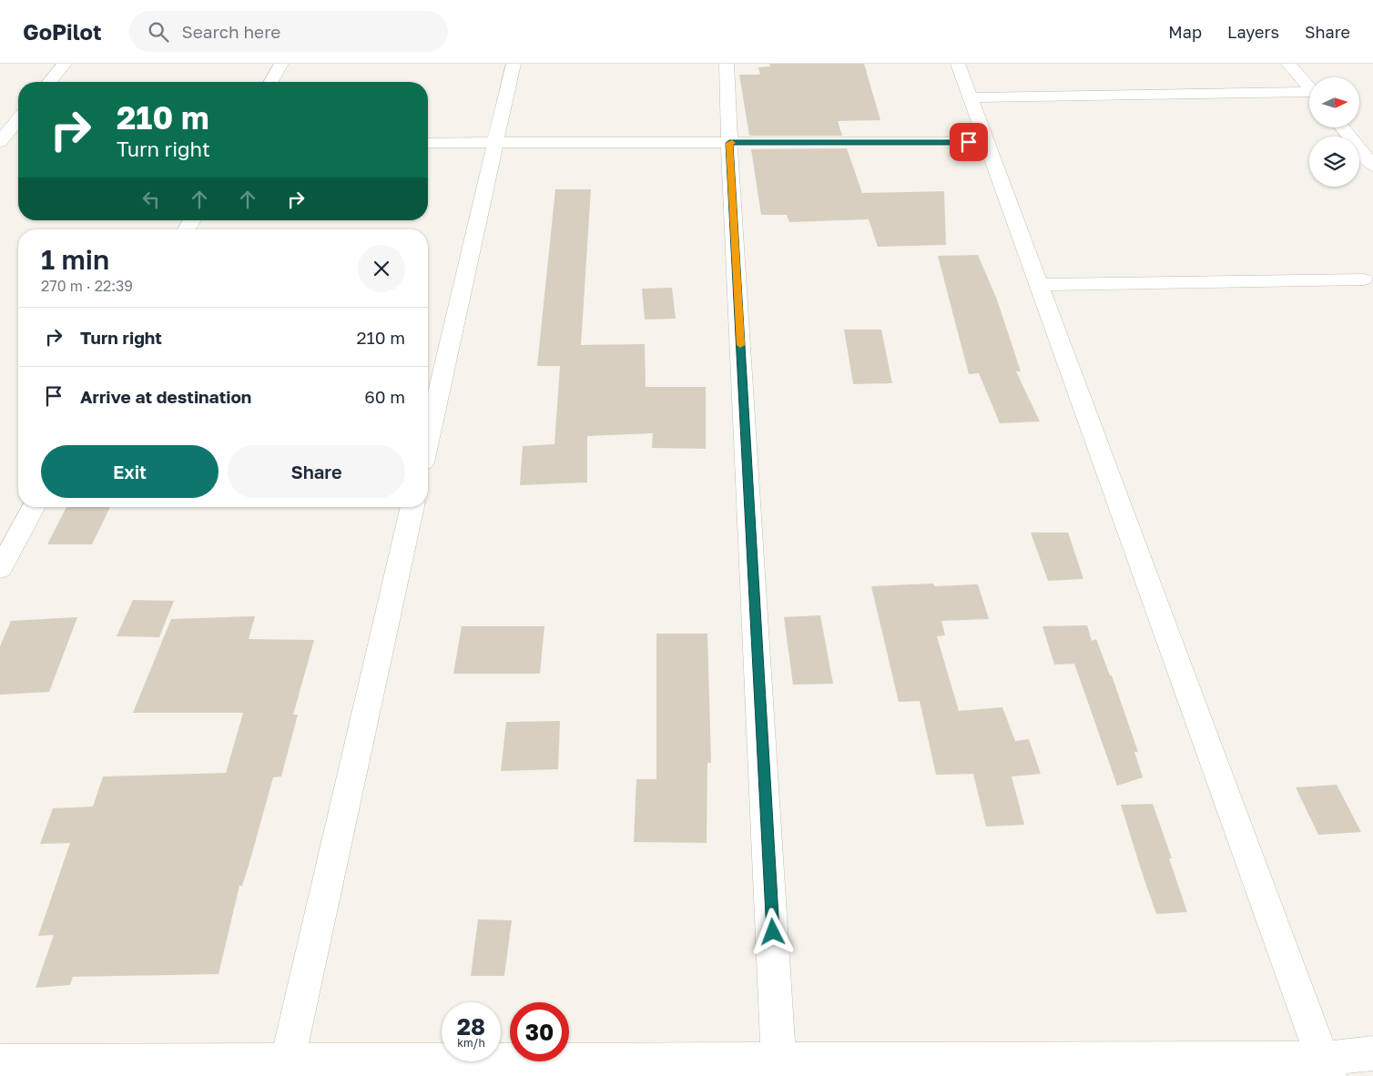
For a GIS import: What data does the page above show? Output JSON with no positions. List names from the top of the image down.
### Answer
{
  "north": "right",
  "page": {
    "header": "GoPilot",
    "search": "Search here",
    "nav": ["Map", "Layers", "Share"],
    "turn": ["210 m", "Turn right"],
    "heading": ["1 min", "270 m · 22:39"],
    "list": [
      {
        "name": "Turn right",
        "value": "210 m"
      },
      {
        "name": "Arrive at destination",
        "value": "60 m"
      }
    ],
    "buttons": ["Exit", "Share"],
    "speed": "28 km/h",
    "limit": "30"
  }
}
